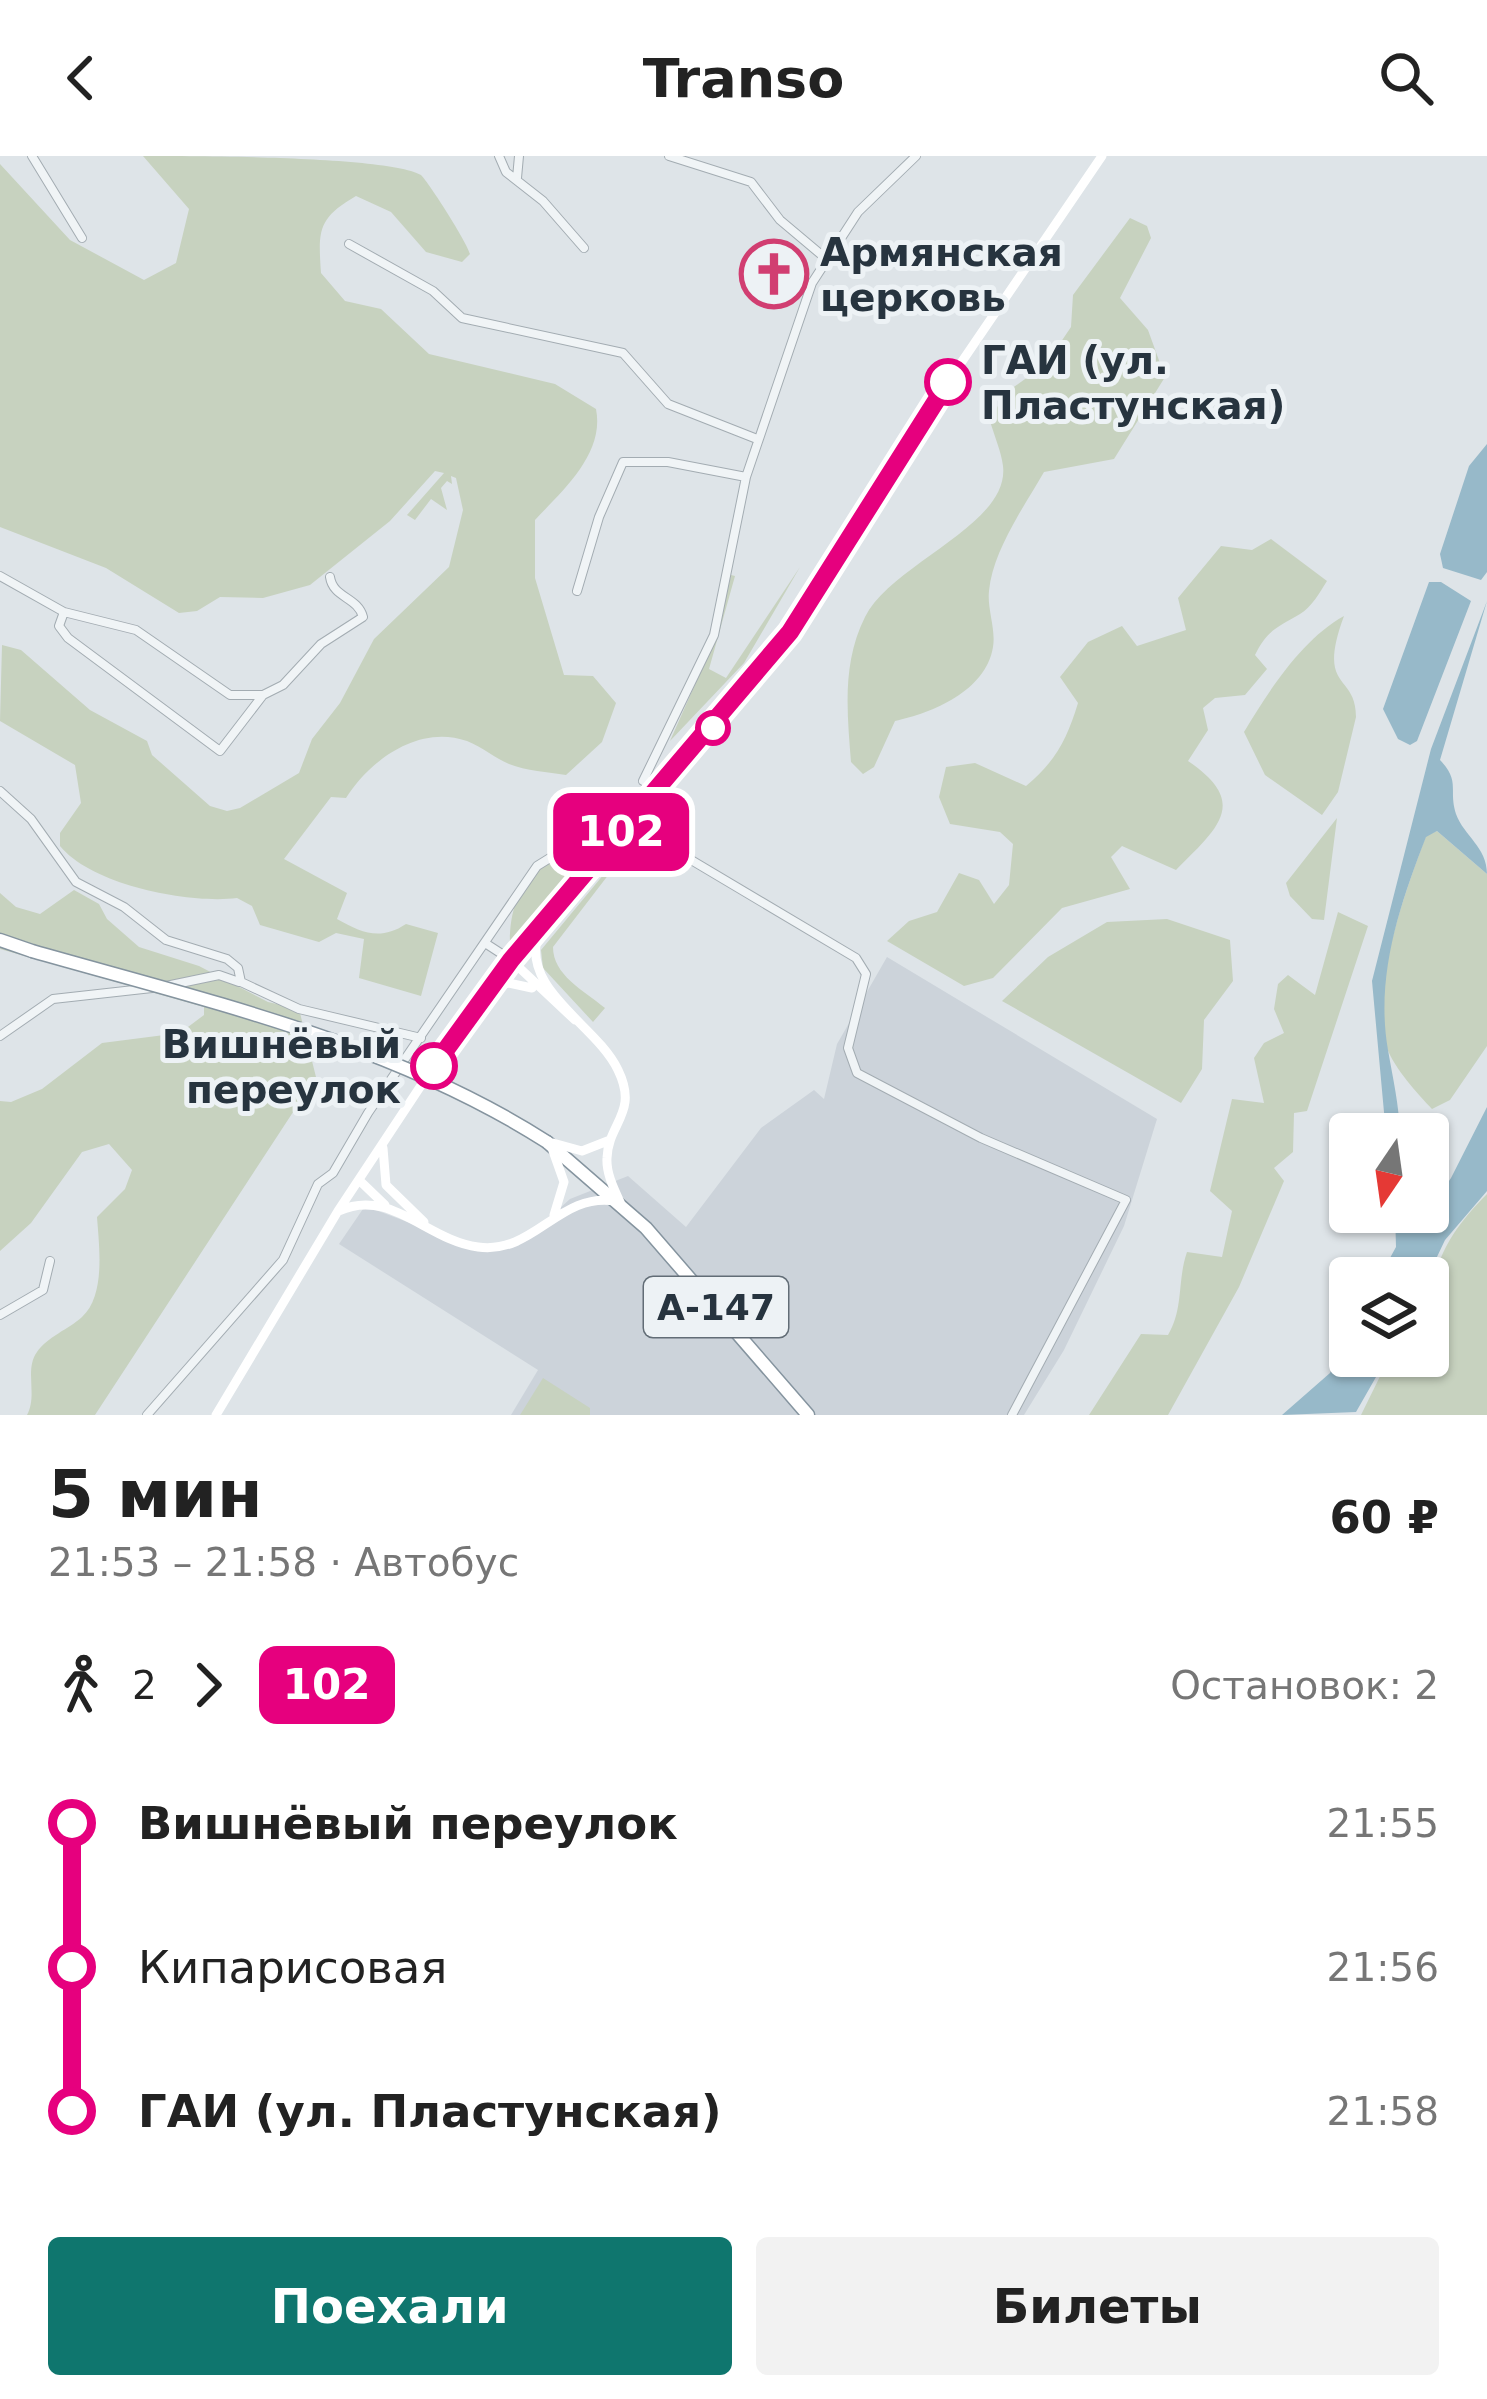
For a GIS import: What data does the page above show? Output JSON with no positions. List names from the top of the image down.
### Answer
{
  "streets": {
    "highway": ["А-147"]
  },
  "places": {
    "church": ["Армянская церковь"],
    "other": ["ГАИ (ул. Пластунская)", "Вишнёвый переулок"]
  },
  "lines": ["bus line 102"],
  "north": "bottom",
  "page": {
    "header": "Transo",
    "on_map": "102",
    "heading": ["5 мин", "21:53 – 21:58 · Автобус", "60 ₽"],
    "legs": ["2", "102", "Остановок: 2"],
    "list": [
      {
        "name": "Вишнёвый переулок",
        "value": "21:55"
      },
      {
        "name": "Кипарисовая",
        "value": "21:56"
      },
      {
        "name": "ГАИ (ул. Пластунская)",
        "value": "21:58"
      }
    ],
    "buttons": ["Поехали", "Билеты"]
  }
}
